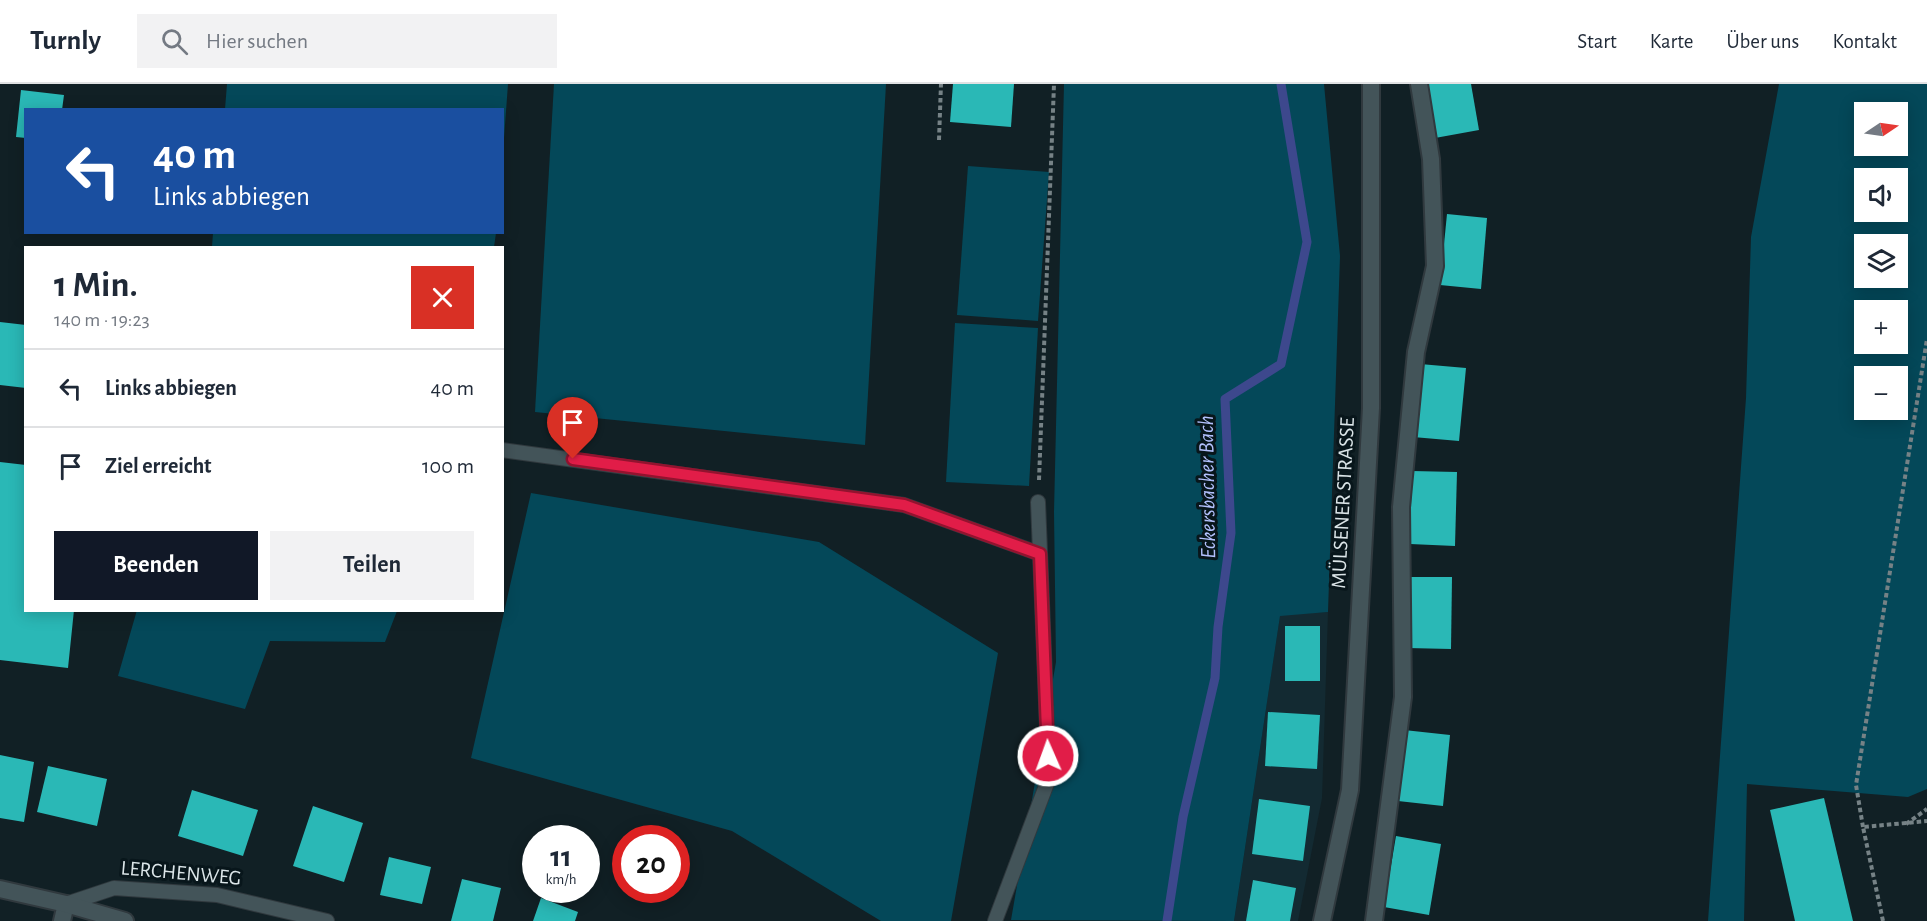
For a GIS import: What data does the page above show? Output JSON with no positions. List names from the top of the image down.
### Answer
{
  "streets": {
    "street": ["MÜLSENER STRASSE"],
    "lane": ["LERCHENWEG"]
  },
  "water": ["Eckersbacher Bach"],
  "north": "right",
  "page": {
    "header": "Turnly",
    "search": "Hier suchen",
    "nav": [
      "Start",
      "Karte",
      "Über uns",
      "Kontakt"
    ],
    "map_buttons": ["+", "−"],
    "turn": ["40 m", "Links abbiegen"],
    "heading": ["1 Min.", "140 m · 19:23"],
    "list": [
      {
        "name": "Links abbiegen",
        "value": "40 m"
      },
      {
        "name": "Ziel erreicht",
        "value": "100 m"
      }
    ],
    "buttons": ["Beenden", "Teilen"],
    "speed": "11 km/h",
    "limit": "20"
  }
}
